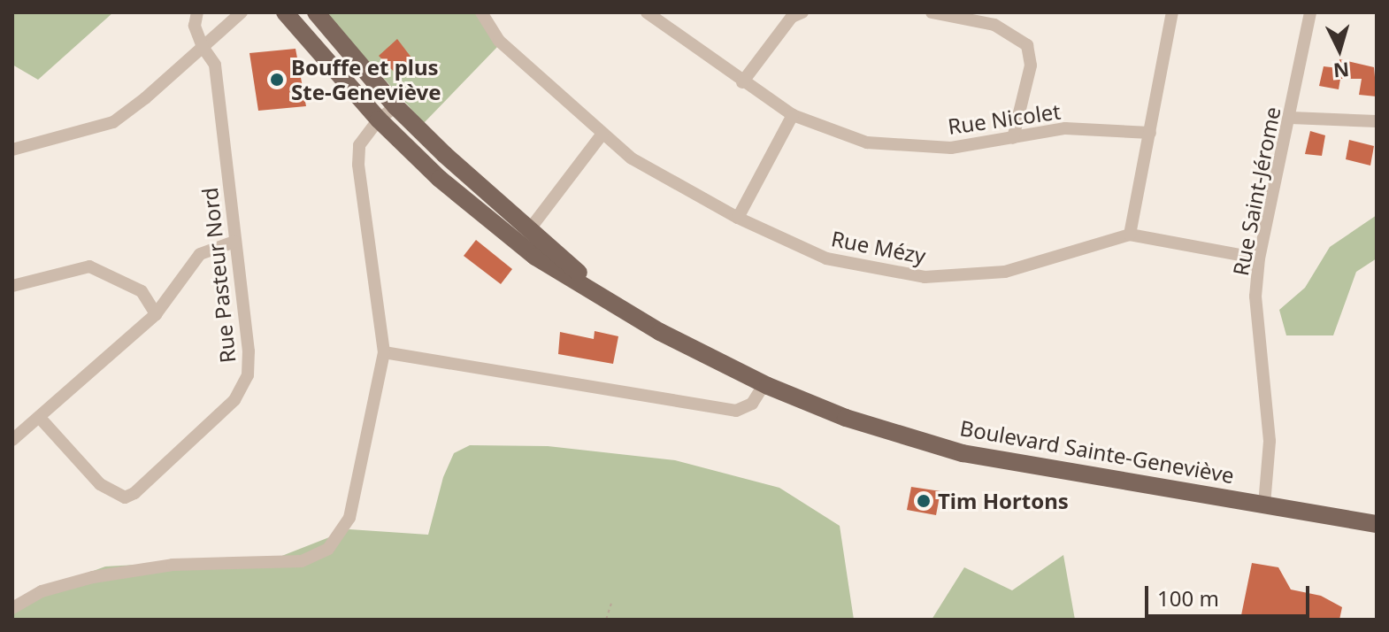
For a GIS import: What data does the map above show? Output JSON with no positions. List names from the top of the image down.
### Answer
{
  "streets": {
    "main road": ["Boulevard Sainte-Geneviève"],
    "street": [
      "Rue Nicolet",
      "Rue Saint-Jérome",
      "Rue Mézy",
      "Rue Pasteur Nord"
    ]
  },
  "crossings": [
    ["Rue Saint-Jérome", "Rue Mézy"],
    ["Rue Saint-Jérome", "Boulevard Sainte-Geneviève"]
  ],
  "places": ["Bouffe et plus Ste-Geneviève", "Tim Hortons"],
  "scale_bar": "100 m",
  "north": "bottom"
}
